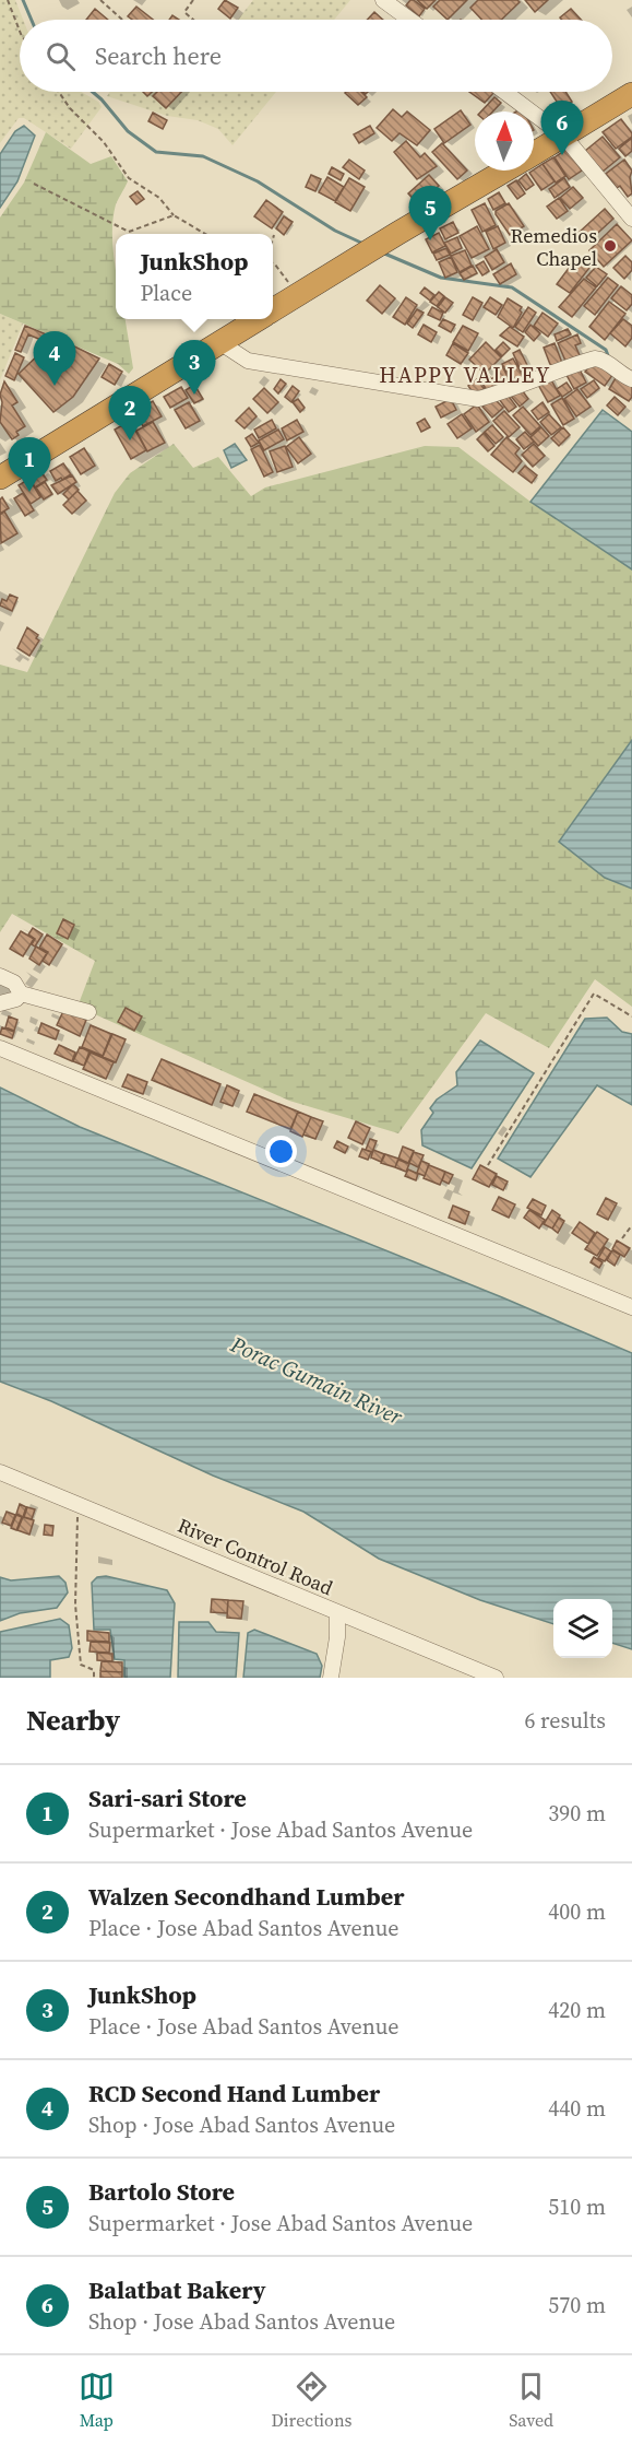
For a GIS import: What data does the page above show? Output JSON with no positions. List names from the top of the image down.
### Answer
{
  "streets": {
    "street": ["River Control Road"]
  },
  "districts": ["HAPPY VALLEY"],
  "water": ["Porac Gumain River"],
  "places": ["Remedios Chapel"],
  "north": "top",
  "page": {
    "search": "Search here",
    "pins": [
      "6",
      "5",
      "4",
      "3",
      "2",
      "1"
    ],
    "popup": ["JunkShop", "Place"],
    "heading": ["Nearby", "6 results"],
    "list": [
      {
        "mark": "1",
        "name": "Sari-sari Store",
        "note": "Supermarket · Jose Abad Santos Avenue",
        "value": "390 m"
      },
      {
        "mark": "2",
        "name": "Walzen Secondhand Lumber",
        "note": "Place · Jose Abad Santos Avenue",
        "value": "400 m"
      },
      {
        "mark": "3",
        "name": "JunkShop",
        "note": "Place · Jose Abad Santos Avenue",
        "value": "420 m"
      },
      {
        "mark": "4",
        "name": "RCD Second Hand Lumber",
        "note": "Shop · Jose Abad Santos Avenue",
        "value": "440 m"
      },
      {
        "mark": "5",
        "name": "Bartolo Store",
        "note": "Supermarket · Jose Abad Santos Avenue",
        "value": "510 m"
      },
      {
        "mark": "6",
        "name": "Balatbat Bakery",
        "note": "Shop · Jose Abad Santos Avenue",
        "value": "570 m"
      }
    ],
    "nav": ["Map", "Directions", "Saved"]
  }
}
